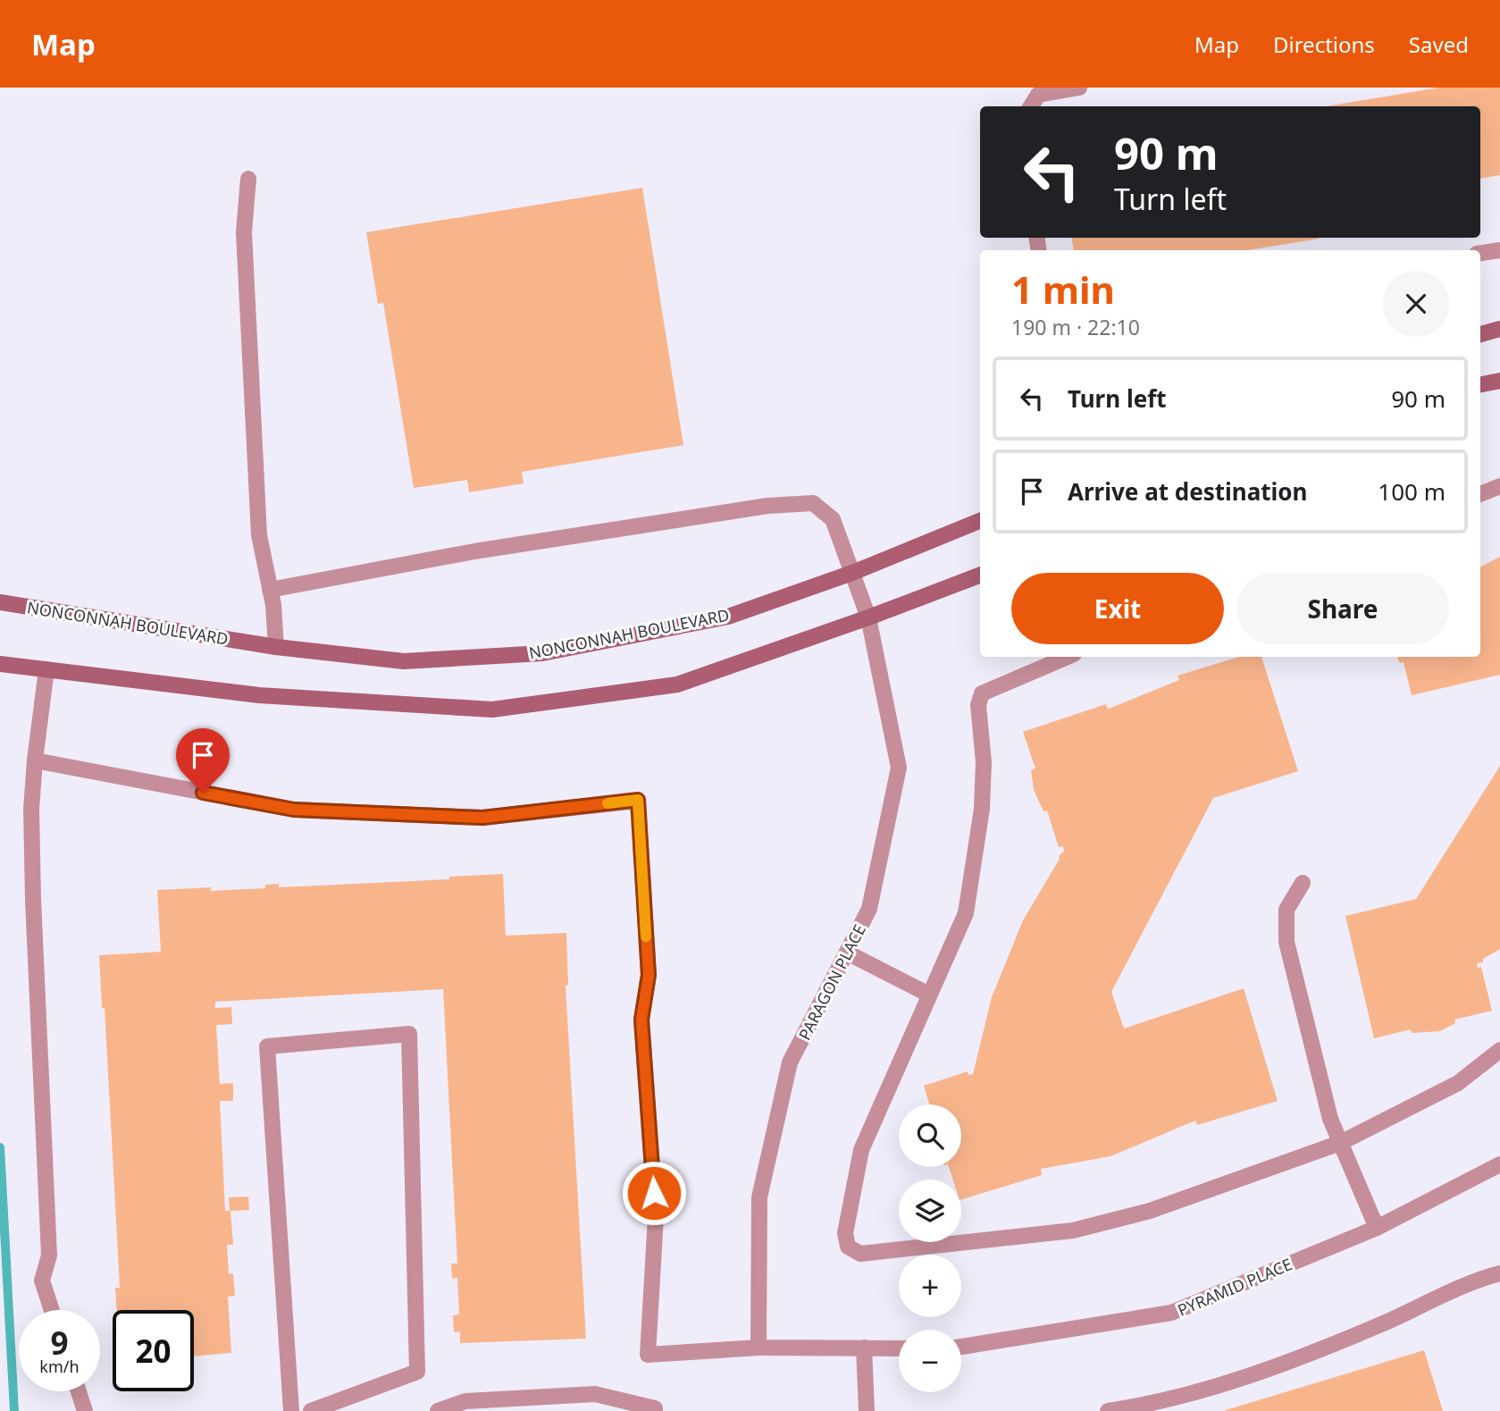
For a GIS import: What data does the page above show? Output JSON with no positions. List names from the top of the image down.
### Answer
{
  "streets": {
    "street": ["NONCONNAH BOULEVARD", "PARAGON PLACE", "PYRAMID PLACE"]
  },
  "crossings": [
    ["NONCONNAH BOULEVARD", "PARAGON PLACE"]
  ],
  "page": {
    "header": "Map",
    "nav": ["Map", "Directions", "Saved"],
    "turn": ["90 m", "Turn left"],
    "heading": ["1 min", "190 m · 22:10"],
    "list": [
      {
        "name": "Turn left",
        "value": "90 m"
      },
      {
        "name": "Arrive at destination",
        "value": "100 m"
      }
    ],
    "buttons": ["Exit", "Share"],
    "map_buttons": ["+", "−"],
    "speed": "9 km/h",
    "limit": "20"
  }
}
